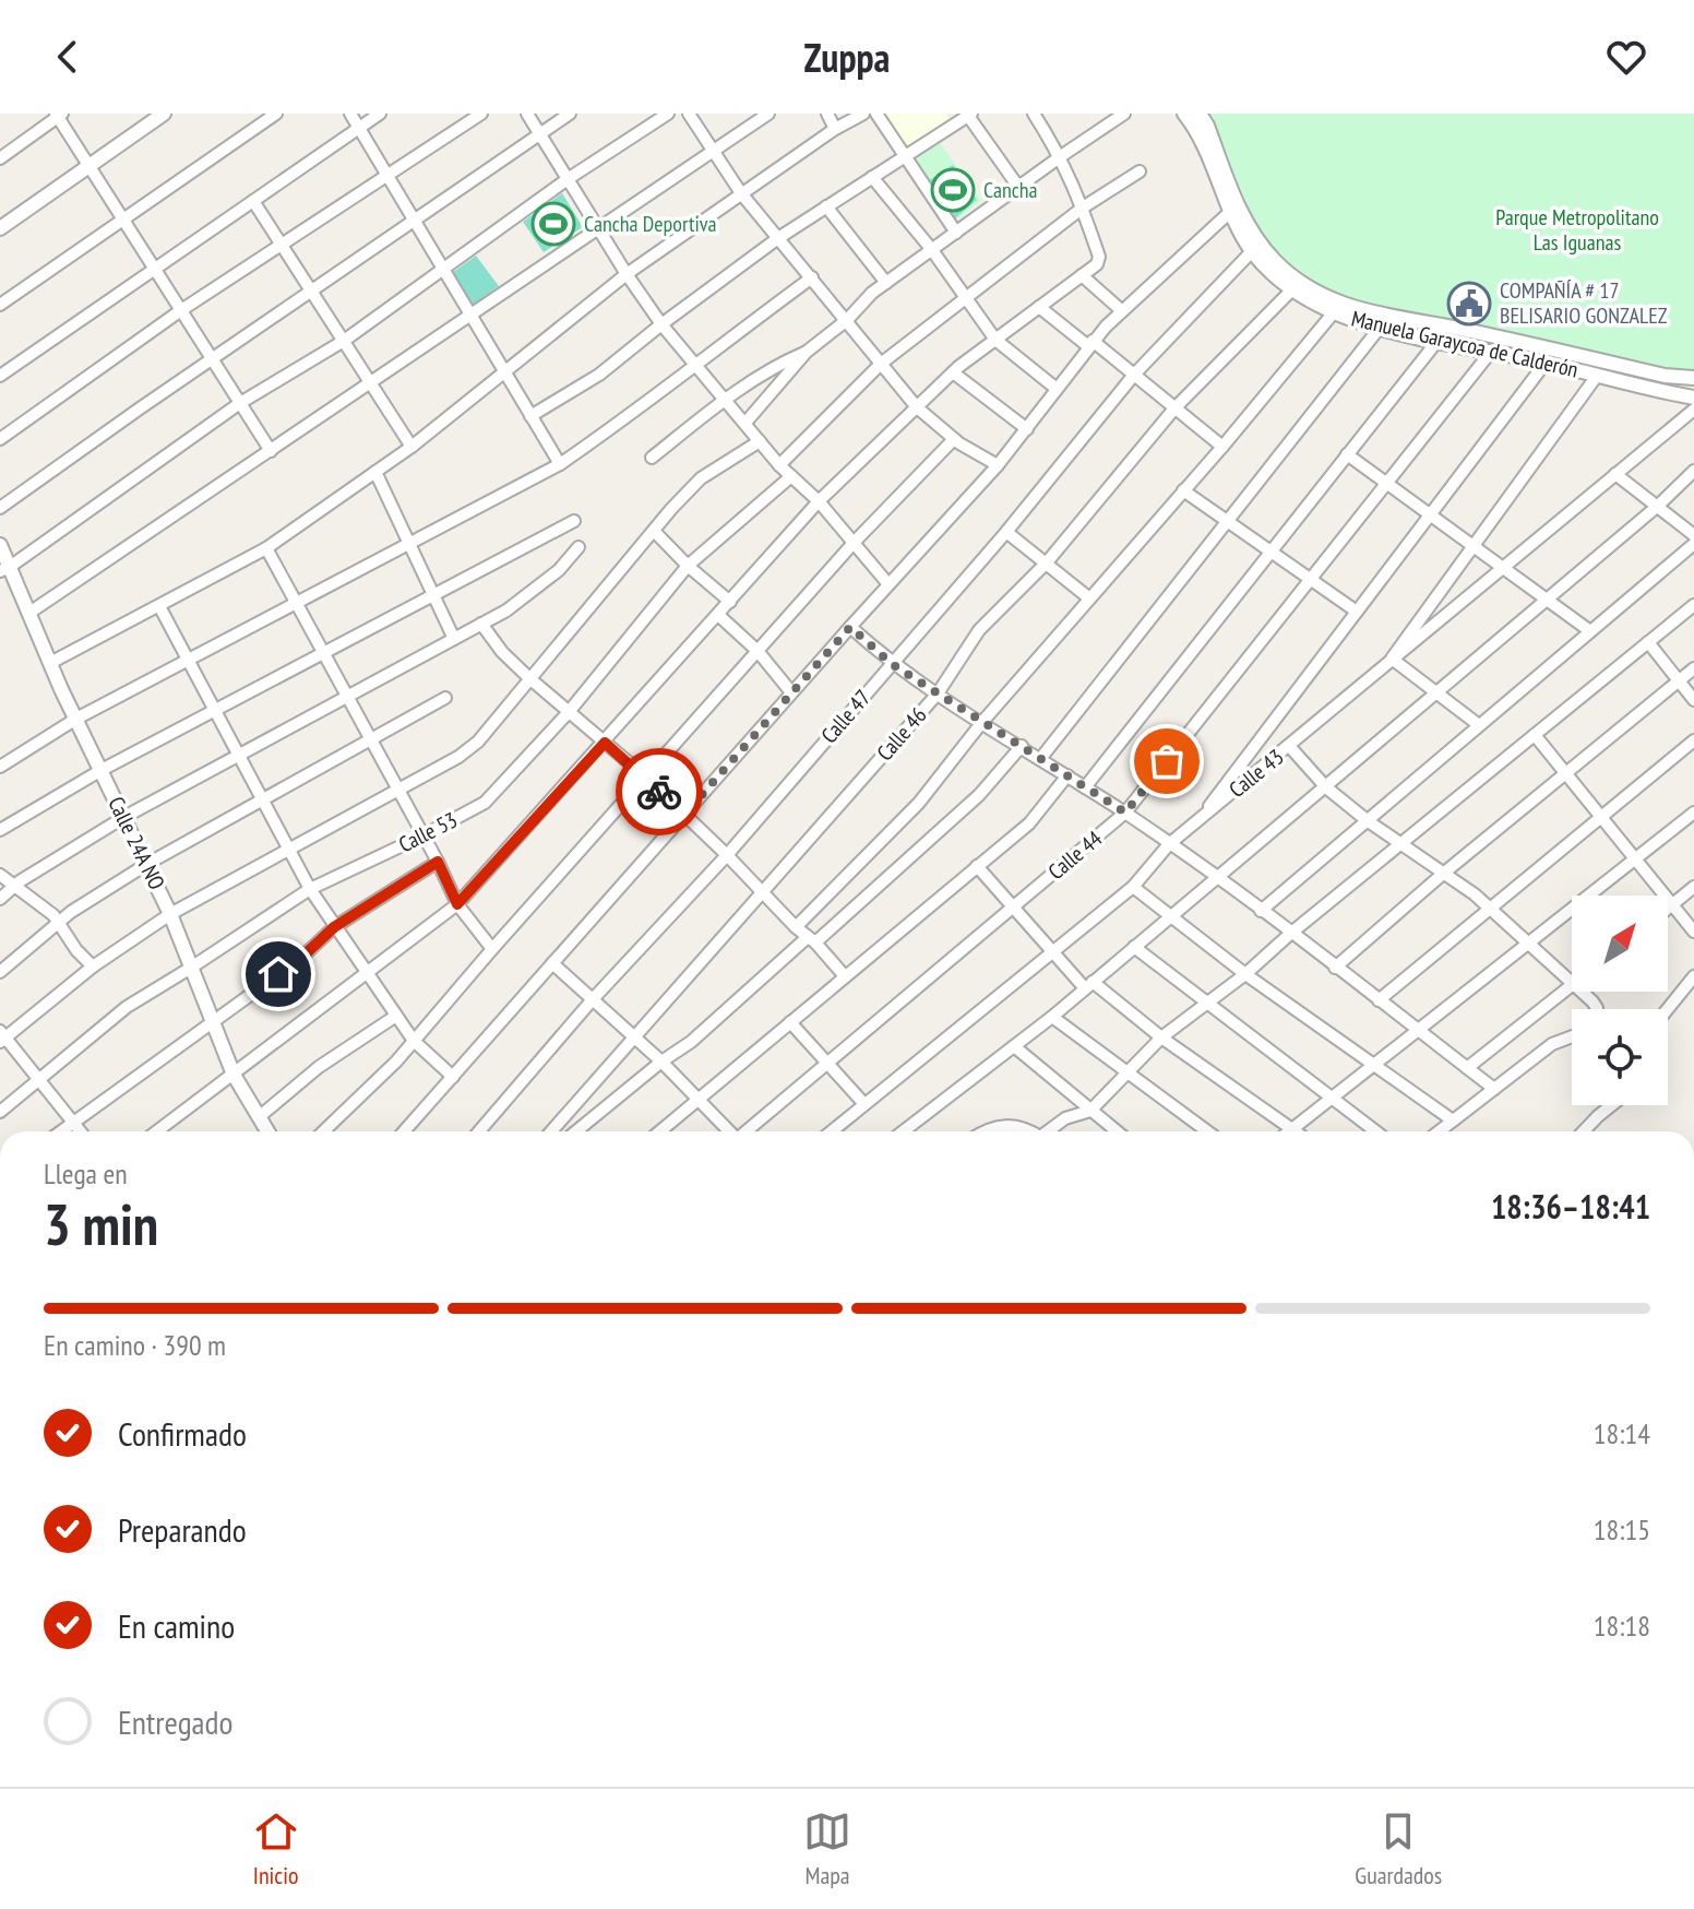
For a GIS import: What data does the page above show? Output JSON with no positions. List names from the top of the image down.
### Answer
{
  "streets": {
    "street": [
      "Manuela Garaycoa de Calderón",
      "Calle 47",
      "Calle 46",
      "Calle 43",
      "Calle 53",
      "Calle 24A NO",
      "Calle 44"
    ]
  },
  "crossings": [
    ["Manuela Garaycoa de Calderón", "Calle 47"],
    ["Manuela Garaycoa de Calderón", "Calle 46"],
    ["Manuela Garaycoa de Calderón", "Calle 44"],
    ["Calle 53", "Calle 24A NO"]
  ],
  "parks": ["Parque Metropolitano Las Iguanas"],
  "places": {
    "sports": ["Cancha", "Cancha Deportiva"],
    "public building": ["COMPAÑÍA # 17 BELISARIO GONZALEZ"]
  },
  "north": "top right",
  "page": {
    "header": "Zuppa",
    "heading": ["3 min", "Llega en", "18:36–18:41"],
    "bar": "En camino · 390 m",
    "list": [
      ["Confirmado", "18:14"],
      ["Preparando", "18:15"],
      ["En camino", "18:18"],
      "Entregado"
    ],
    "tabs": ["Inicio", "Mapa", "Guardados"]
  }
}
